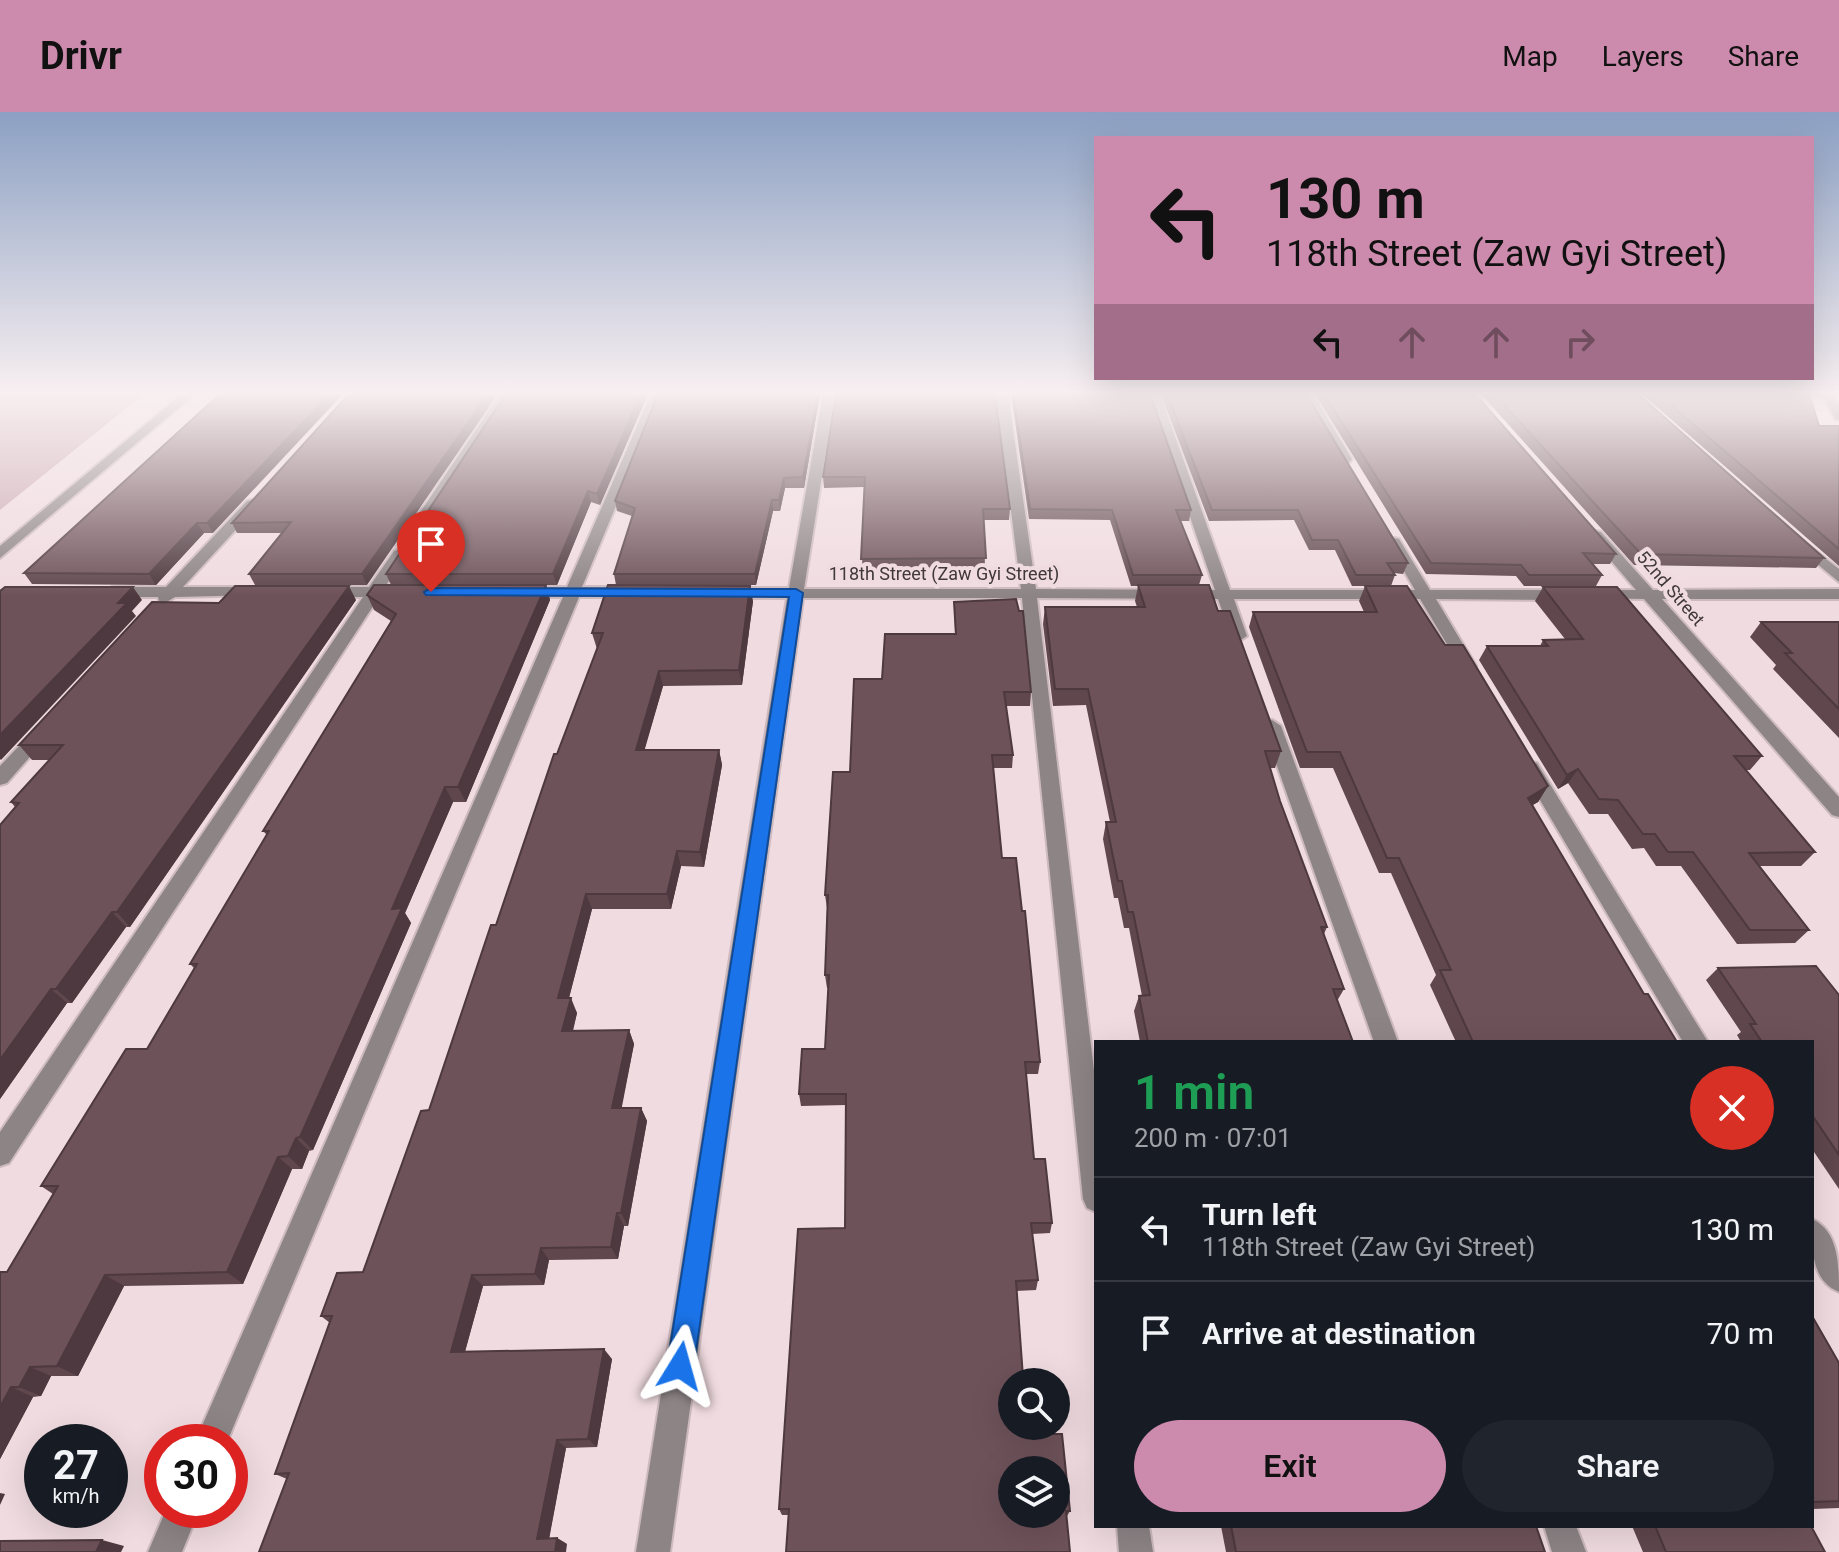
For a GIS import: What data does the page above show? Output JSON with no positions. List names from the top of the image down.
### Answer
{
  "streets": {
    "street": ["118th Street (Zaw Gyi Street)", "52nd Street"]
  },
  "crossings": [
    ["118th Street (Zaw Gyi Street)", "52nd Street"]
  ],
  "page": {
    "header": "Drivr",
    "nav": ["Map", "Layers", "Share"],
    "turn": ["130 m", "118th Street (Zaw Gyi Street)"],
    "heading": ["1 min", "200 m · 07:01"],
    "list": [
      {
        "name": "Turn left",
        "note": "118th Street (Zaw Gyi Street)",
        "value": "130 m"
      },
      {
        "name": "Arrive at destination",
        "value": "70 m"
      }
    ],
    "buttons": ["Exit", "Share"],
    "speed": "27 km/h",
    "limit": "30"
  }
}
